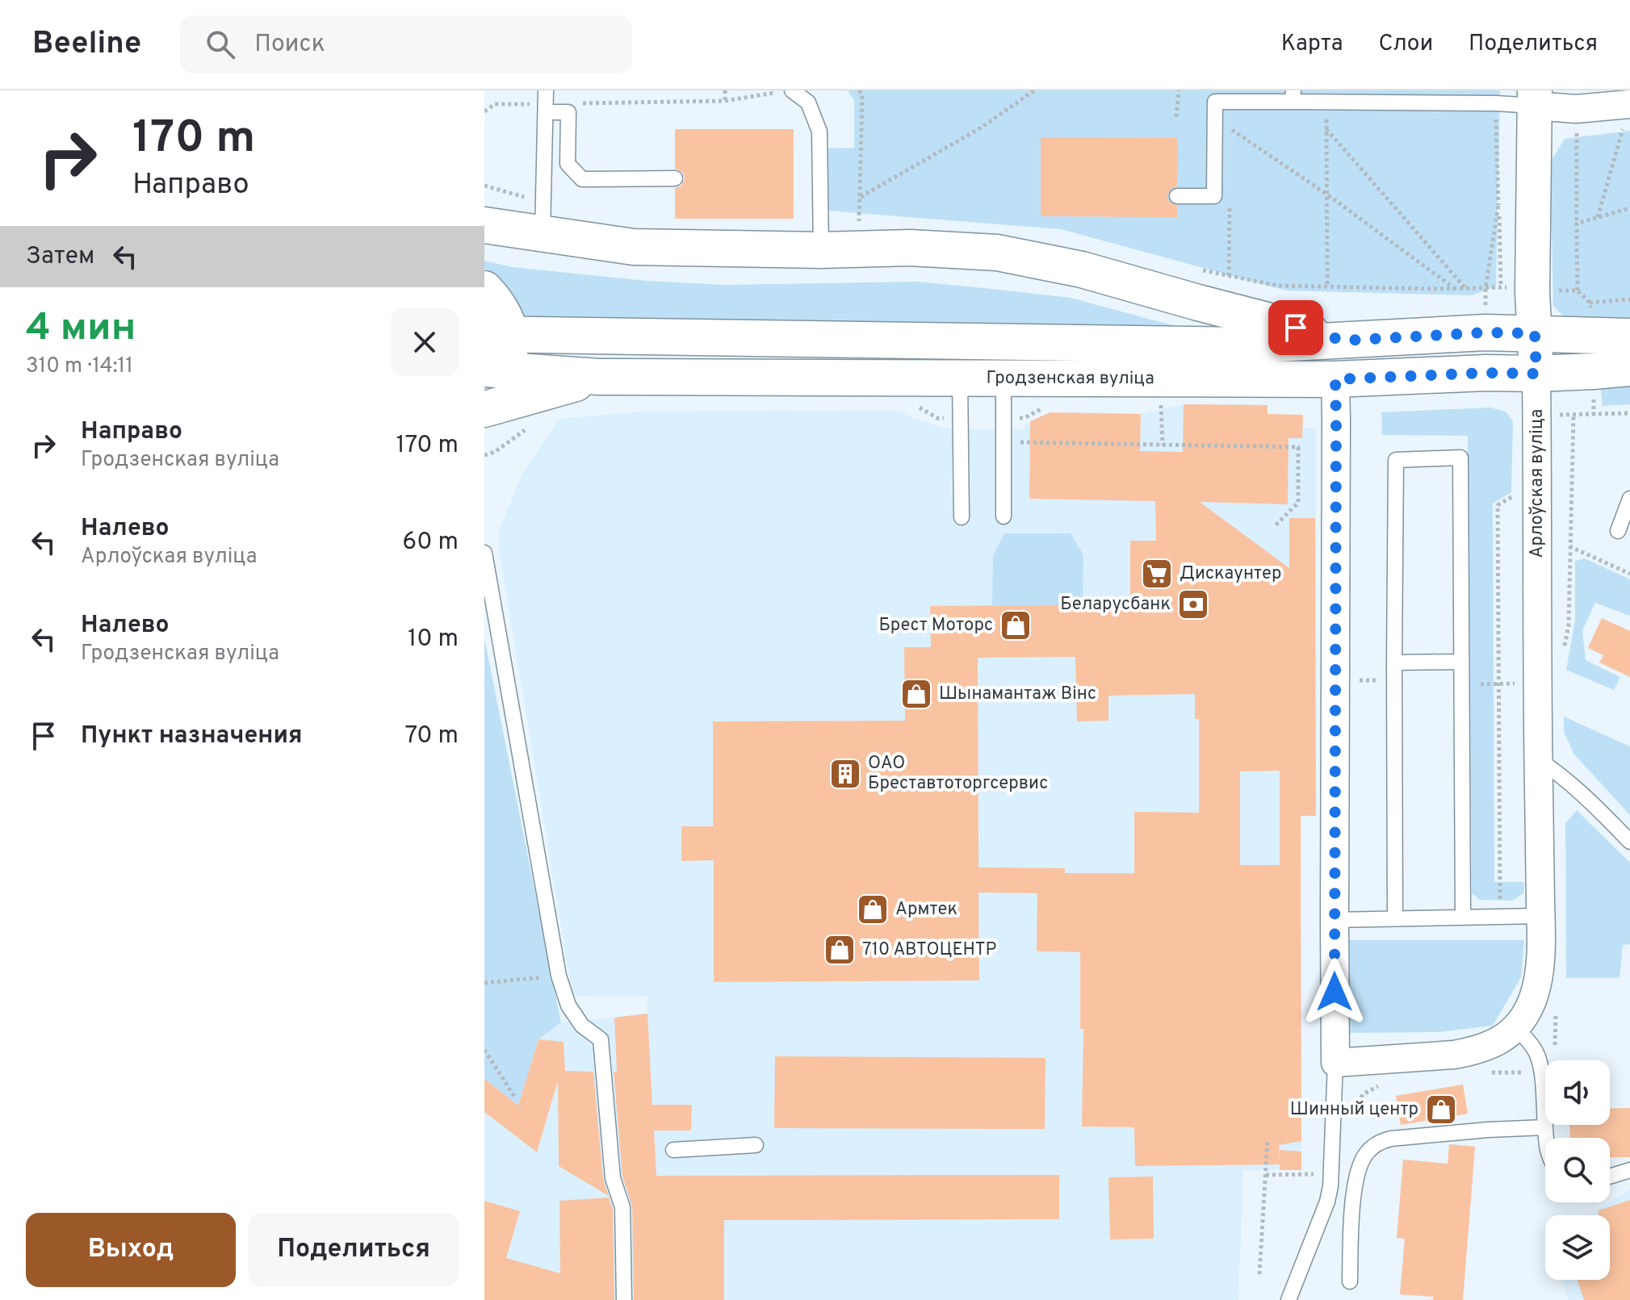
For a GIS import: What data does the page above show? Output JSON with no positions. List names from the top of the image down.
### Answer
{
  "streets": {
    "main road": ["Гродзенская вуліца"],
    "street": ["Арлоўская вуліца"]
  },
  "crossings": [
    ["Гродзенская вуліца", "Арлоўская вуліца"]
  ],
  "places": {
    "supermarket": ["Дискаунтер"],
    "bank": ["Беларусбанк"],
    "shop": [
      "Брест Моторс",
      "Шынамантаж Вінс",
      "Армтек",
      "710 АВТОЦЕНТР",
      "Шинный центр"
    ],
    "building": ["ОАО Бреставтоторгсервис"]
  },
  "page": {
    "header": "Beeline",
    "search": "Поиск",
    "nav": ["Карта", "Слои", "Поделиться"],
    "turn": ["170 m", "Направо"],
    "then": "Затем",
    "heading": ["4 мин", "310 m · 14:11"],
    "list": [
      {
        "name": "Направо",
        "note": "Гродзенская вуліца",
        "value": "170 m"
      },
      {
        "name": "Налево",
        "note": "Арлоўская вуліца",
        "value": "60 m"
      },
      {
        "name": "Налево",
        "note": "Гродзенская вуліца",
        "value": "10 m"
      },
      {
        "name": "Пункт назначения",
        "value": "70 m"
      }
    ],
    "buttons": ["Выход", "Поделиться"]
  }
}
